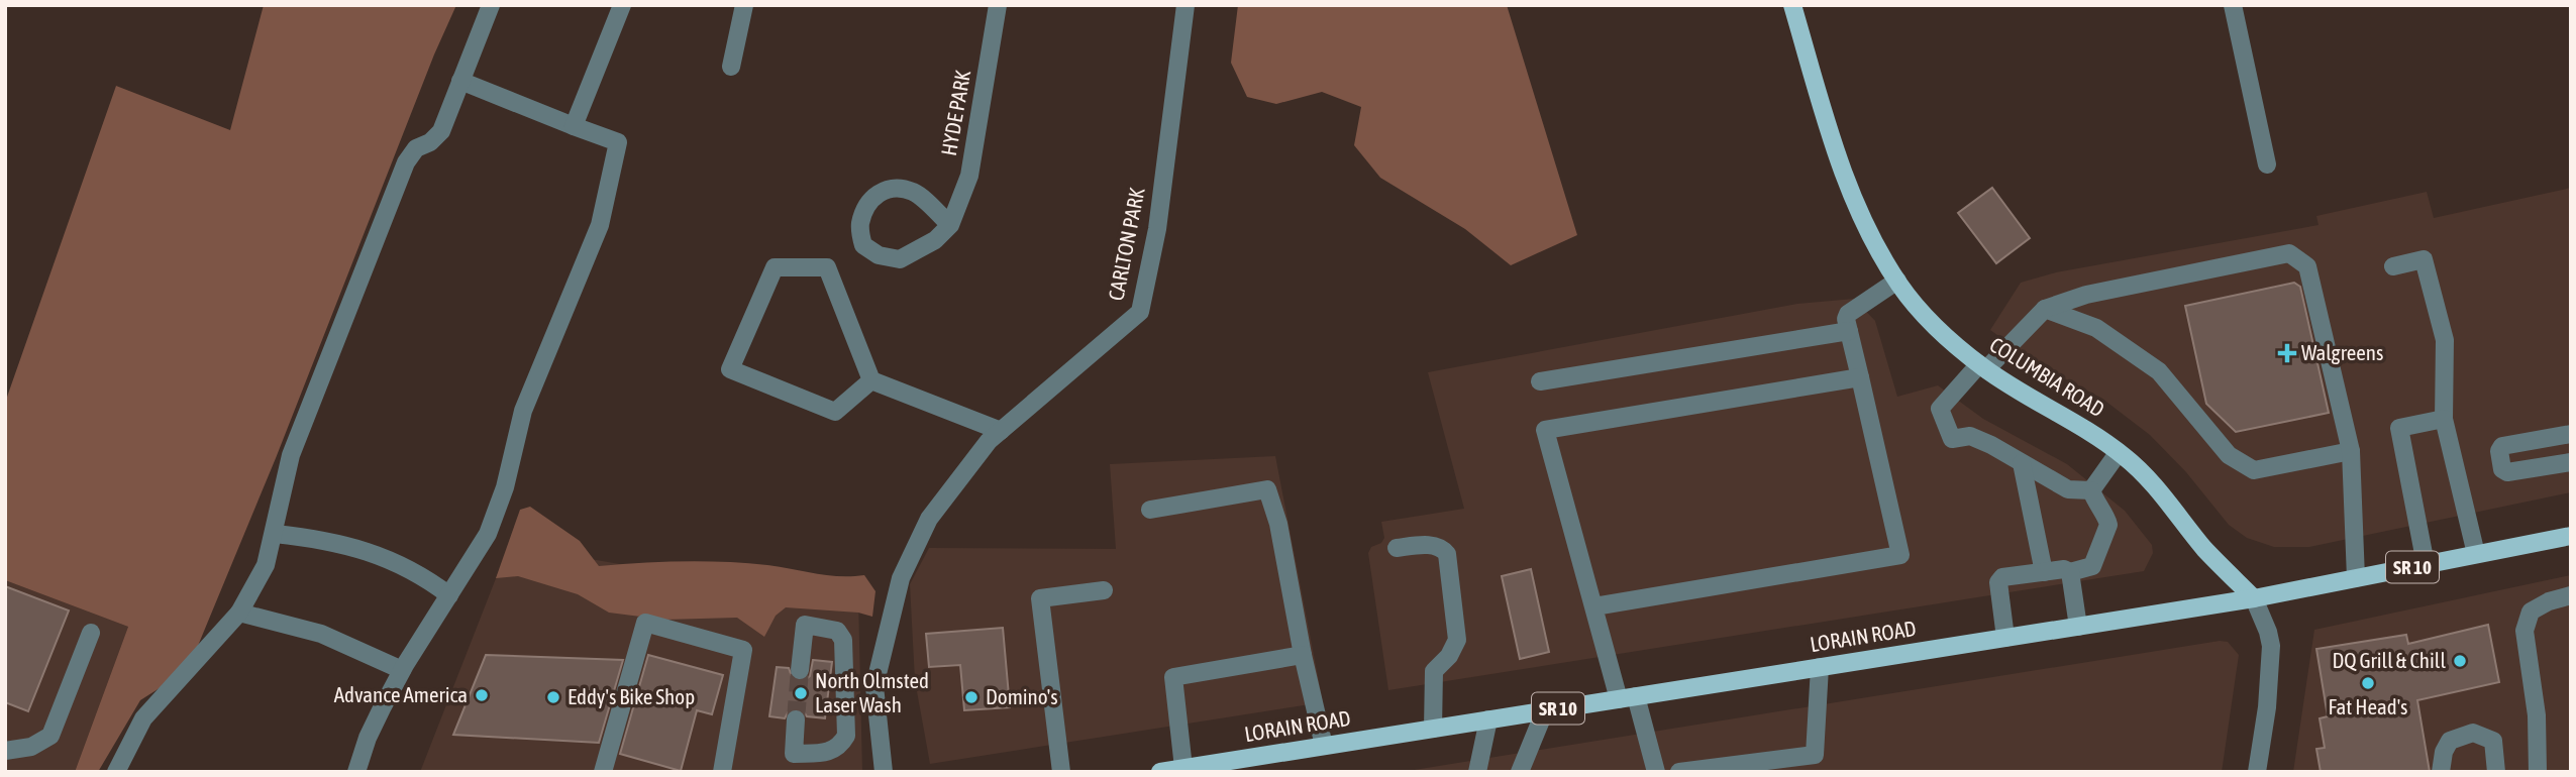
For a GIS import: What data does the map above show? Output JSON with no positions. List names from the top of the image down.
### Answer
{
  "streets": {
    "main road": ["COLUMBIA ROAD", "SR 10", "LORAIN ROAD"],
    "street": ["HYDE PARK", "CARLTON PARK"]
  },
  "crossings": [
    ["COLUMBIA ROAD", "LORAIN ROAD"]
  ],
  "places": {
    "health": ["Walgreens"],
    "other": [
      "DQ Grill & Chill",
      "Fat Head's",
      "North Olmsted Laser Wash",
      "Advance America",
      "Eddy's Bike Shop",
      "Domino's"
    ]
  }
}
